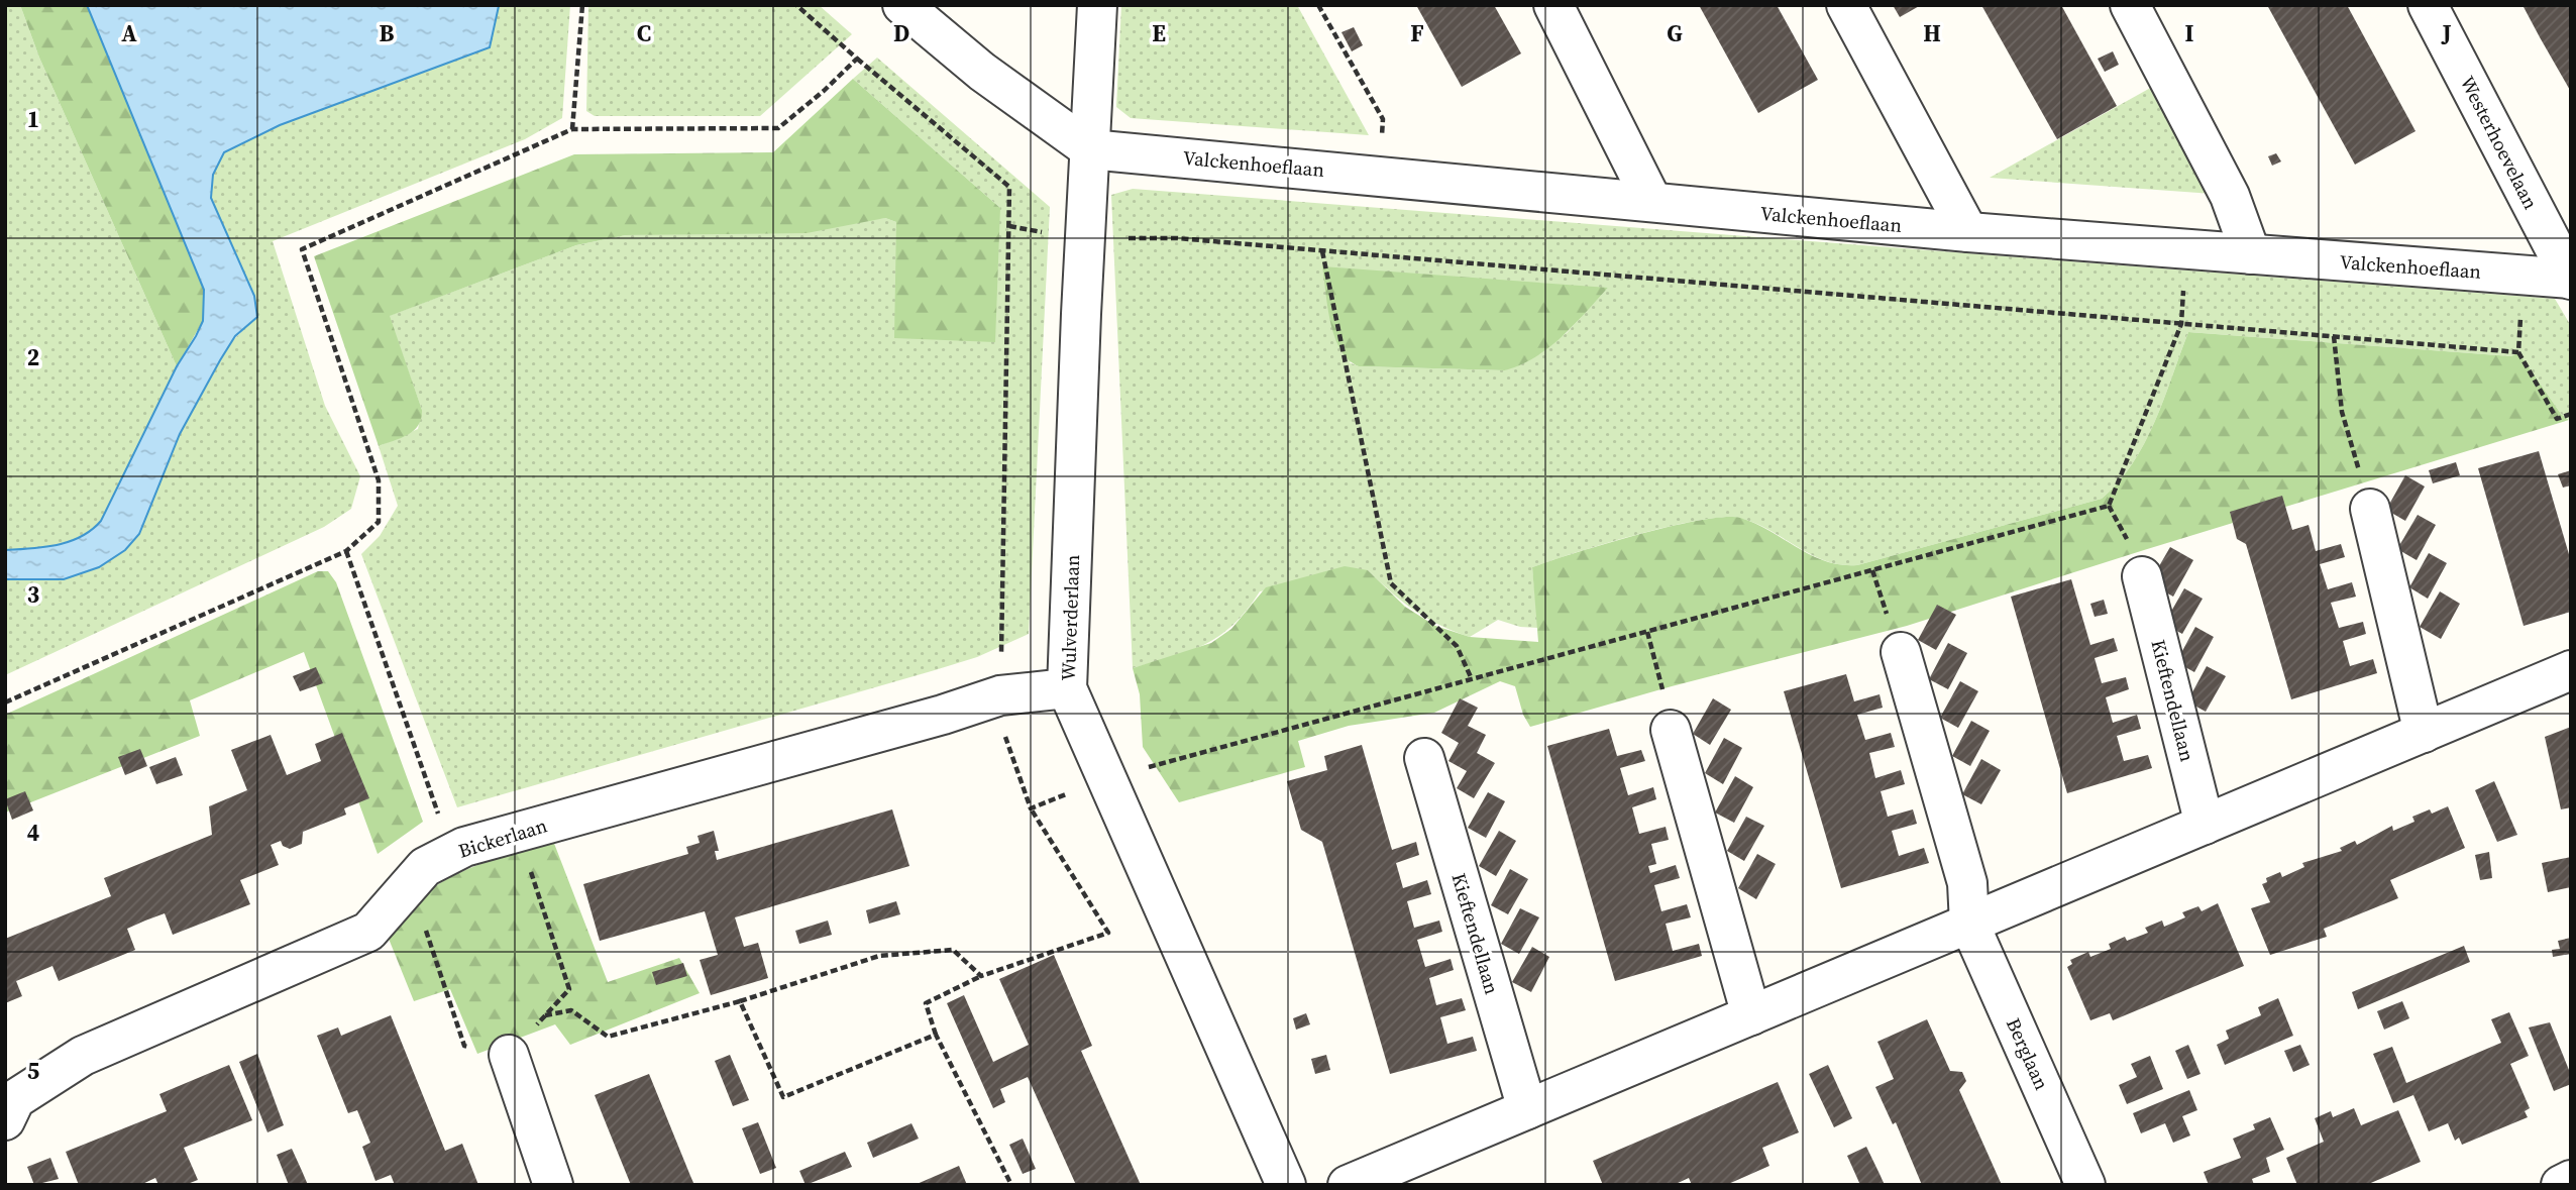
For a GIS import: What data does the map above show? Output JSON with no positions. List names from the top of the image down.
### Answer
{
  "streets": {
    "street": [
      "Westerhoevelaan",
      "Valckenhoeflaan",
      "Wulverderlaan",
      "Kieftendellaan",
      "Bickerlaan",
      "Berglaan"
    ]
  },
  "crossings": [
    ["Westerhoevelaan", "Valckenhoeflaan"],
    ["Valckenhoeflaan", "Wulverderlaan"],
    ["Wulverderlaan", "Bickerlaan"]
  ],
  "grid": {
    "columns": [
      "A",
      "B",
      "C",
      "D",
      "E",
      "F",
      "G",
      "H",
      "I",
      "J"
    ],
    "rows": [
      "1",
      "2",
      "3",
      "4",
      "5"
    ]
  }
}
